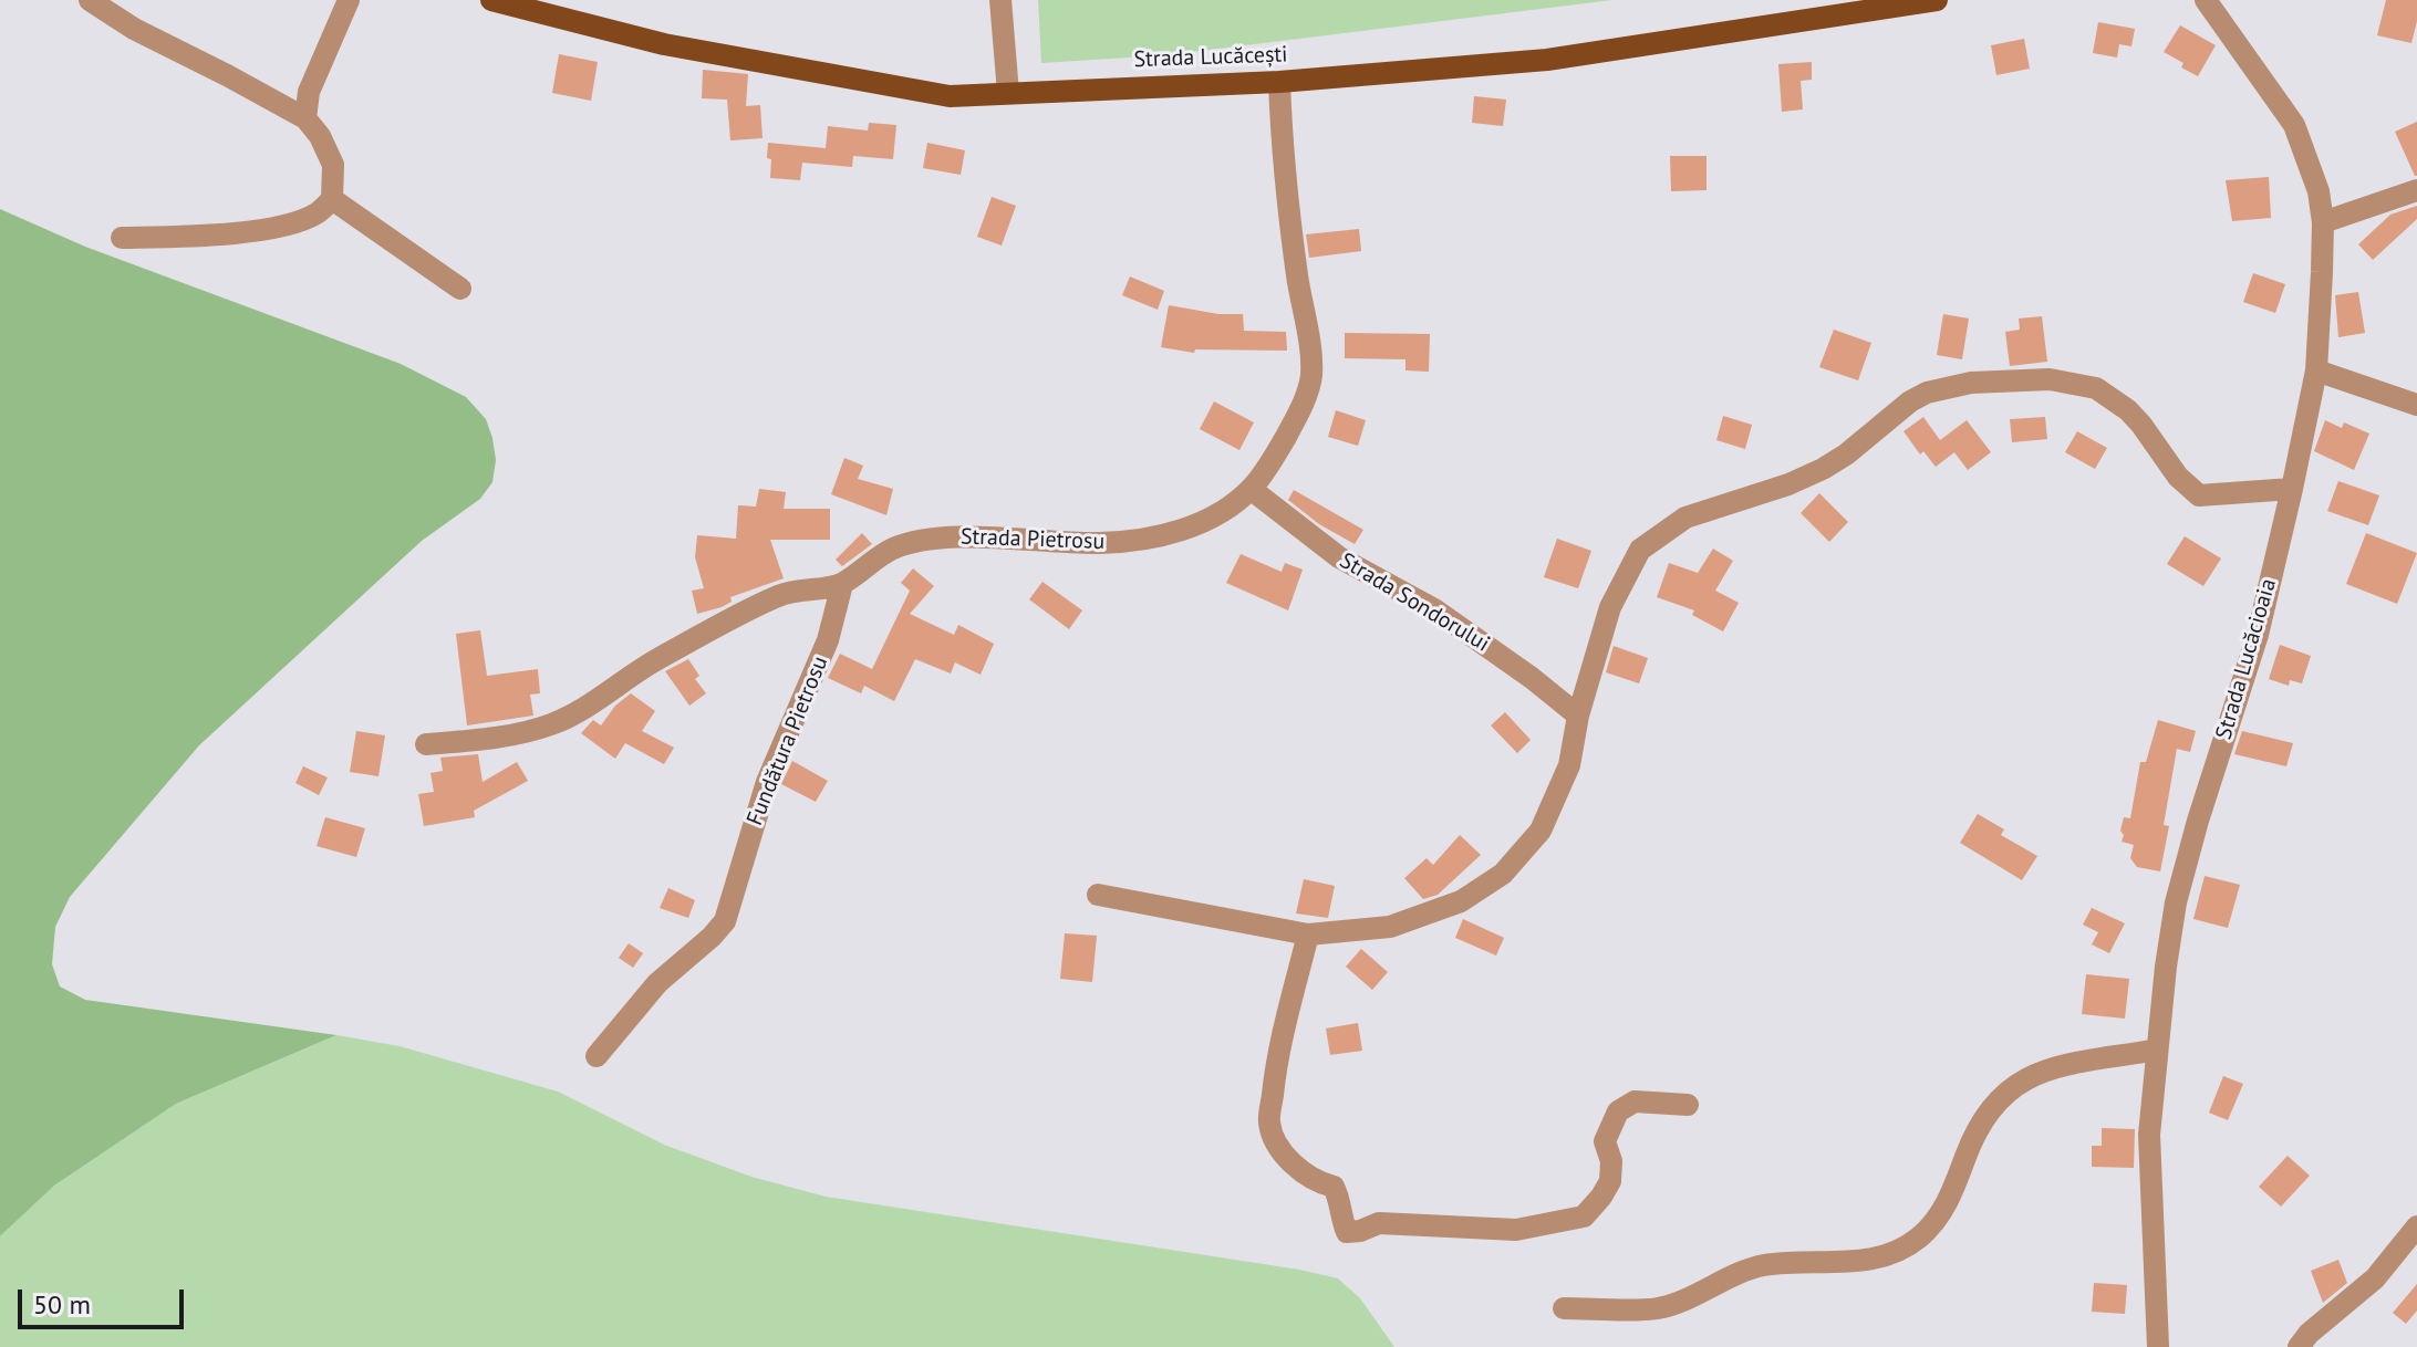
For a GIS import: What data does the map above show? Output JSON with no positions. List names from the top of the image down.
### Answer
{
  "streets": {
    "main road": ["Strada Lucăcești"],
    "street": [
      "Strada Pietrosu",
      "Strada Sondorului",
      "Strada Lucăcioaia",
      "Fundătura Pietrosu"
    ]
  },
  "crossings": [
    ["Strada Lucăcești", "Strada Pietrosu"],
    ["Strada Pietrosu", "Strada Sondorului"],
    ["Strada Pietrosu", "Fundătura Pietrosu"]
  ],
  "scale_bar": "50 m"
}
